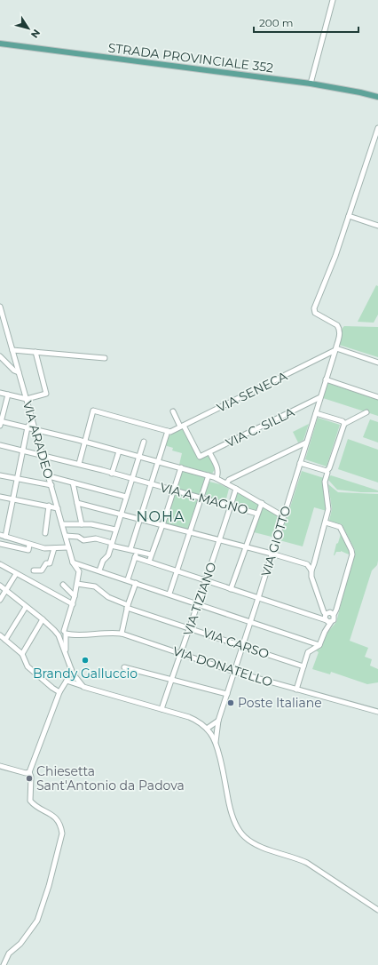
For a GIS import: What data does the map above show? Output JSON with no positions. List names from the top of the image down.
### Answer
{
  "streets": {
    "main road": ["STRADA PROVINCIALE 352"],
    "street": [
      "VIA SENECA",
      "VIA C. SILLA",
      "VIA ARADEO",
      "VIA A. MAGNO",
      "VIA GIOTTO",
      "VIA TIZIANO",
      "VIA CARSO",
      "VIA DONATELLO"
    ]
  },
  "crossings": [
    ["VIA SENECA", "VIA C. SILLA"],
    ["VIA SENECA", "VIA GIOTTO"],
    ["VIA C. SILLA", "VIA GIOTTO"],
    ["VIA ARADEO", "VIA A. MAGNO"],
    ["VIA ARADEO", "VIA CARSO"],
    ["VIA A. MAGNO", "VIA TIZIANO"],
    ["VIA GIOTTO", "VIA CARSO"],
    ["VIA GIOTTO", "VIA DONATELLO"],
    ["VIA TIZIANO", "VIA CARSO"],
    ["VIA TIZIANO", "VIA DONATELLO"]
  ],
  "districts": ["NOHA"],
  "places": ["Brandy Galluccio", "Poste Italiane", "Chiesetta Sant'Antonio da Padova"],
  "scale_bar": "200 m",
  "north": "bottom right"
}
